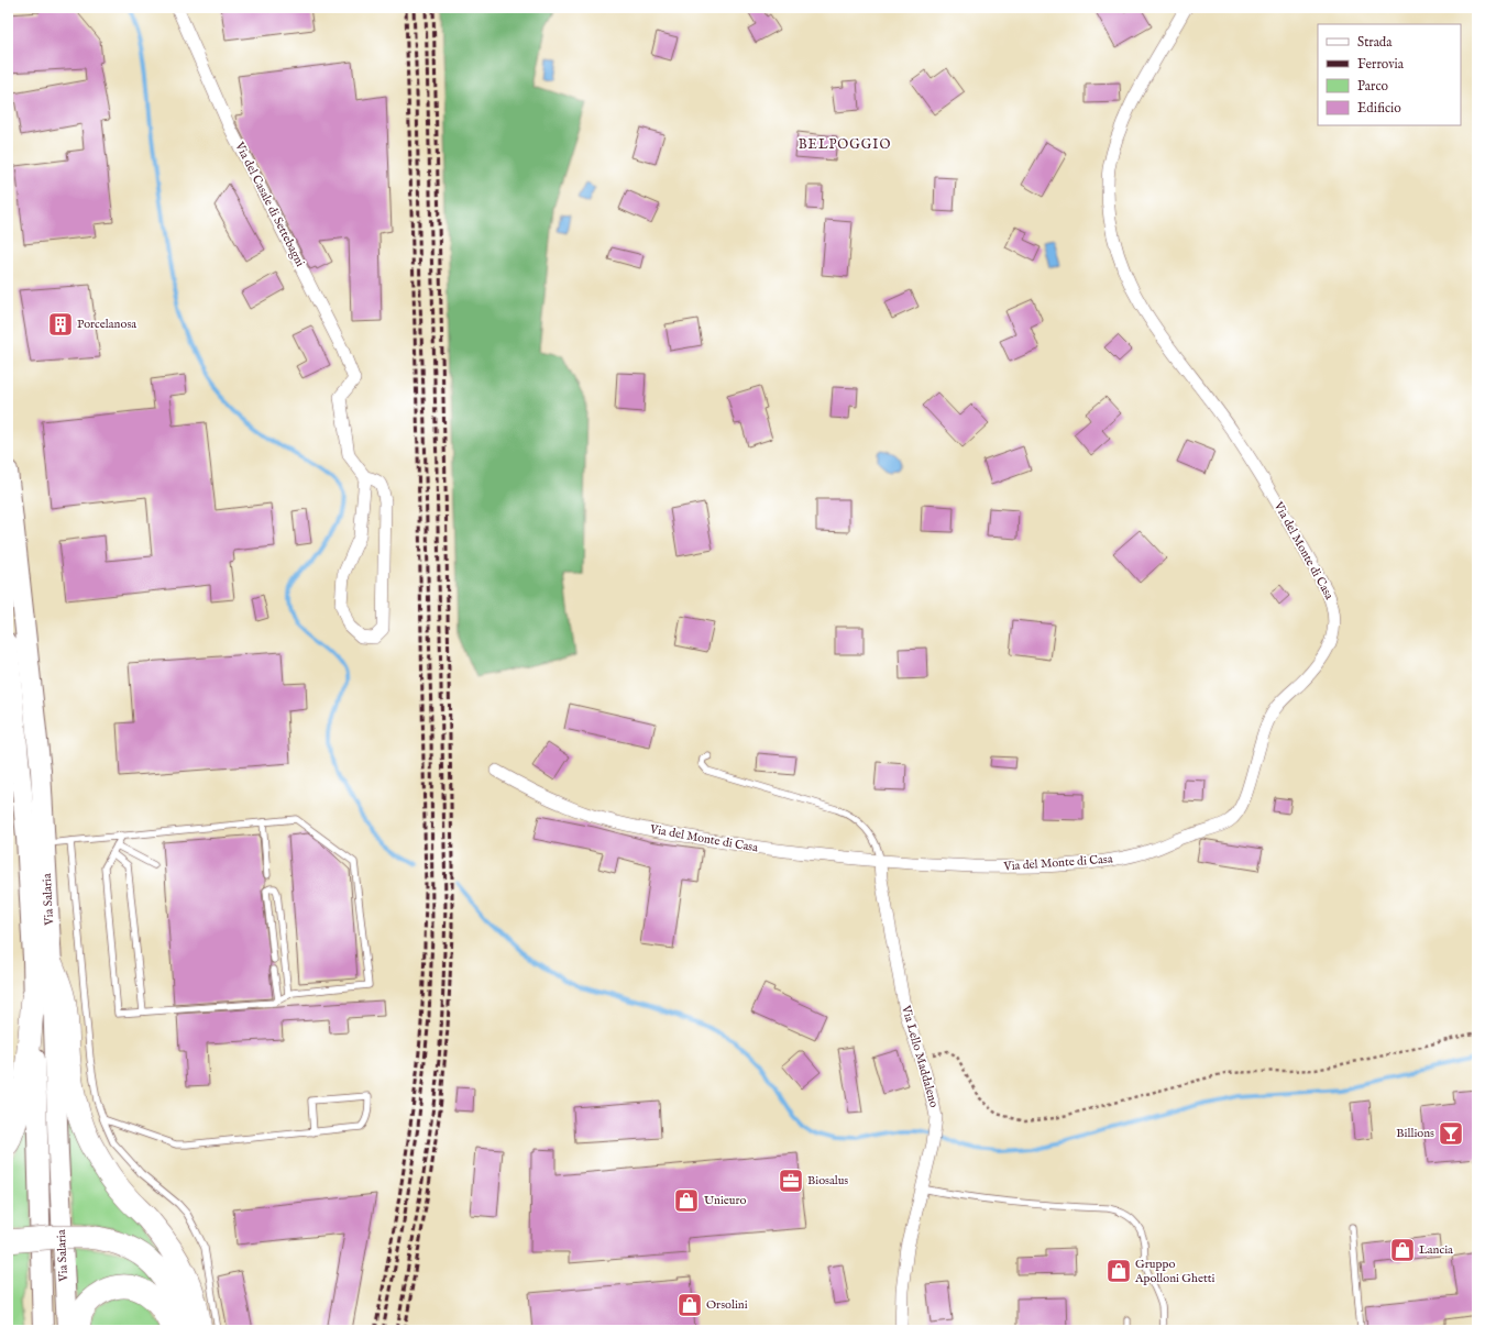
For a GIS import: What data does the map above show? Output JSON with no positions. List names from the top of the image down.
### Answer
{
  "streets": {
    "main road": ["Via Salaria"],
    "street": ["Via del Casale di Settebagni", "Via del Monte di Casa", "Via Lello Maddaleno"]
  },
  "crossings": [
    ["Via del Monte di Casa", "Via Lello Maddaleno"]
  ],
  "districts": ["BELPOGGIO"],
  "places": {
    "building": ["Porcelanosa"],
    "bar": ["Billions"],
    "office": ["Biosalus"],
    "shop": [
      "Unieuro",
      "Lancia",
      "Gruppo Apolloni Ghetti",
      "Orsolini"
    ]
  },
  "legend": [
    "Strada",
    "Ferrovia",
    "Parco",
    "Edificio"
  ]
}
